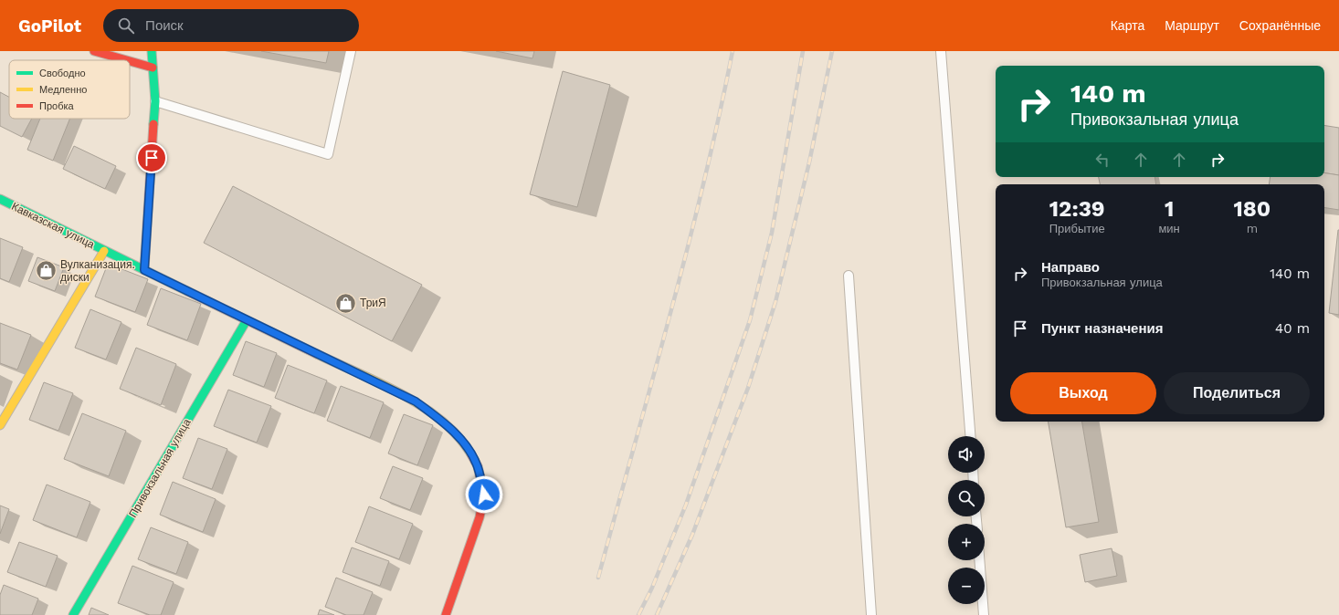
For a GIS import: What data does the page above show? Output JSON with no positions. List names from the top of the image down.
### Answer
{
  "streets": {
    "street": ["Кавказская улица", "Привокзальная улица"]
  },
  "crossings": [
    ["Кавказская улица", "Привокзальная улица"]
  ],
  "places": {
    "shop": ["Вулканизация. диски", "ТриЯ"]
  },
  "legend": ["Свободно", "Медленно", "Пробка"],
  "page": {
    "header": "GoPilot",
    "search": "Поиск",
    "nav": ["Карта", "Маршрут", "Сохранённые"],
    "turn": ["140 m", "Привокзальная улица"],
    "eta": [
      "12:39",
      "Прибытие",
      "1",
      "мин",
      "180",
      "m"
    ],
    "list": [
      {
        "name": "Направо",
        "note": "Привокзальная улица",
        "value": "140 m"
      },
      {
        "name": "Пункт назначения",
        "value": "40 m"
      }
    ],
    "buttons": ["Выход", "Поделиться"],
    "map_buttons": ["+", "−"]
  }
}
